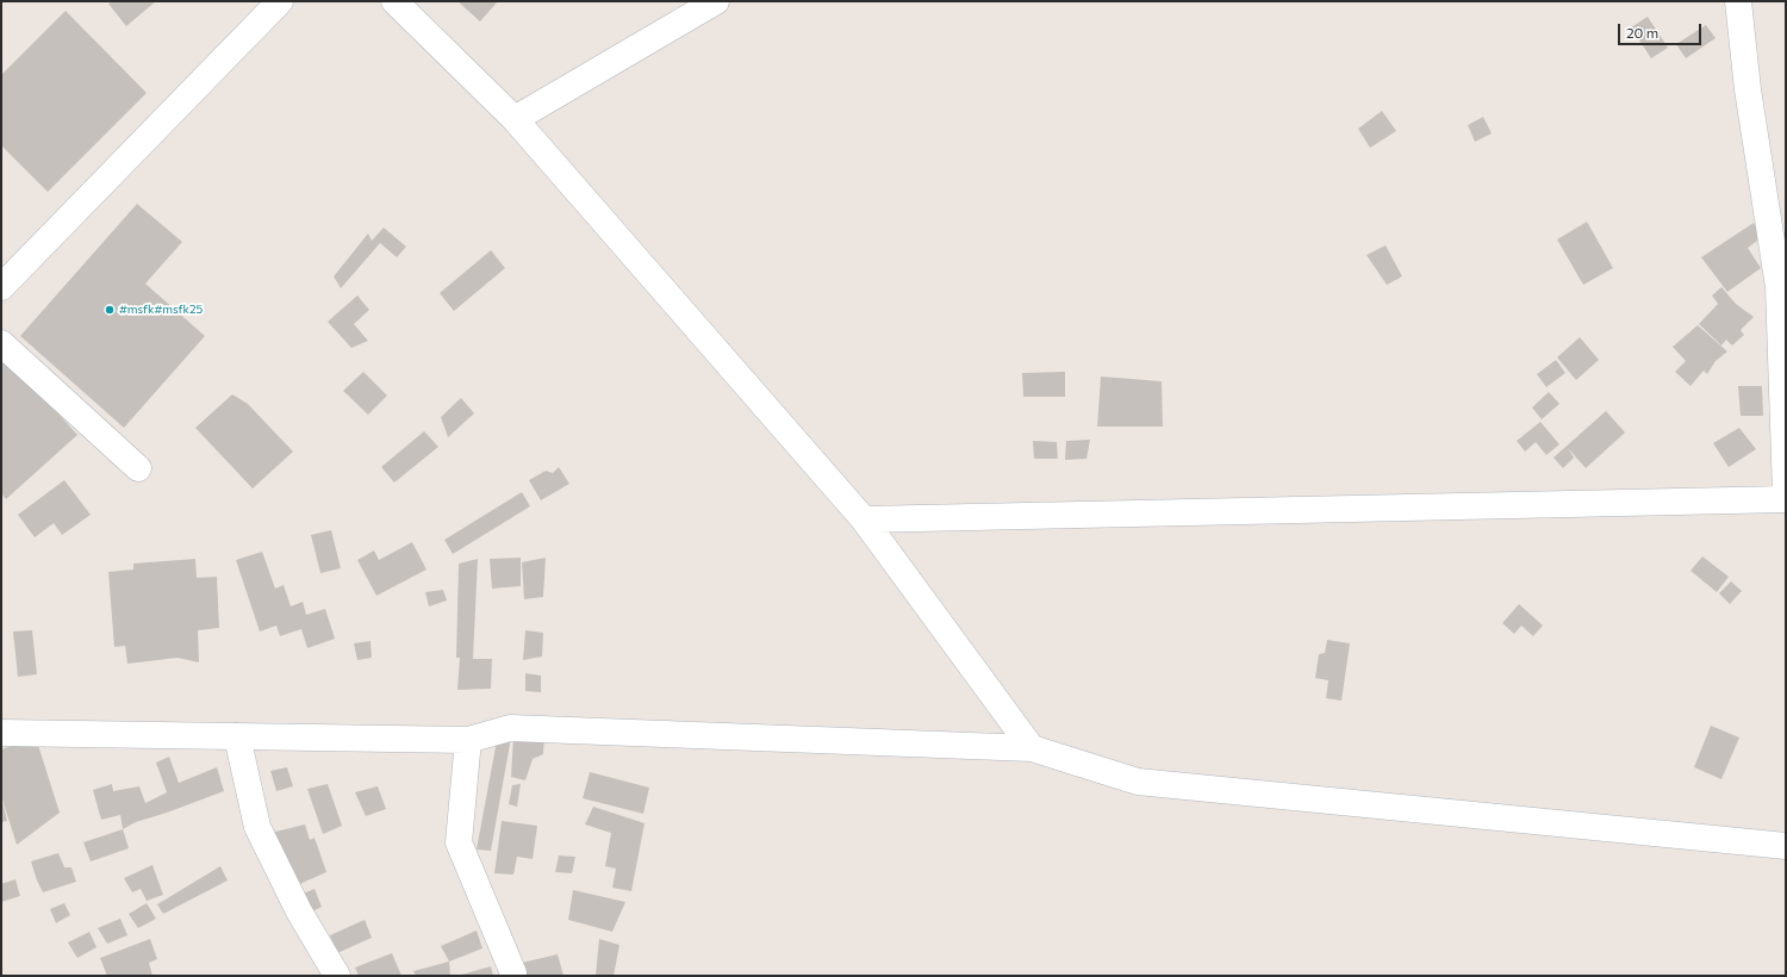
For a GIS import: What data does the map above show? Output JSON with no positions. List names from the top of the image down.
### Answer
{
  "places": ["#msfk#msfk25"],
  "scale_bar": "20 m"
}
